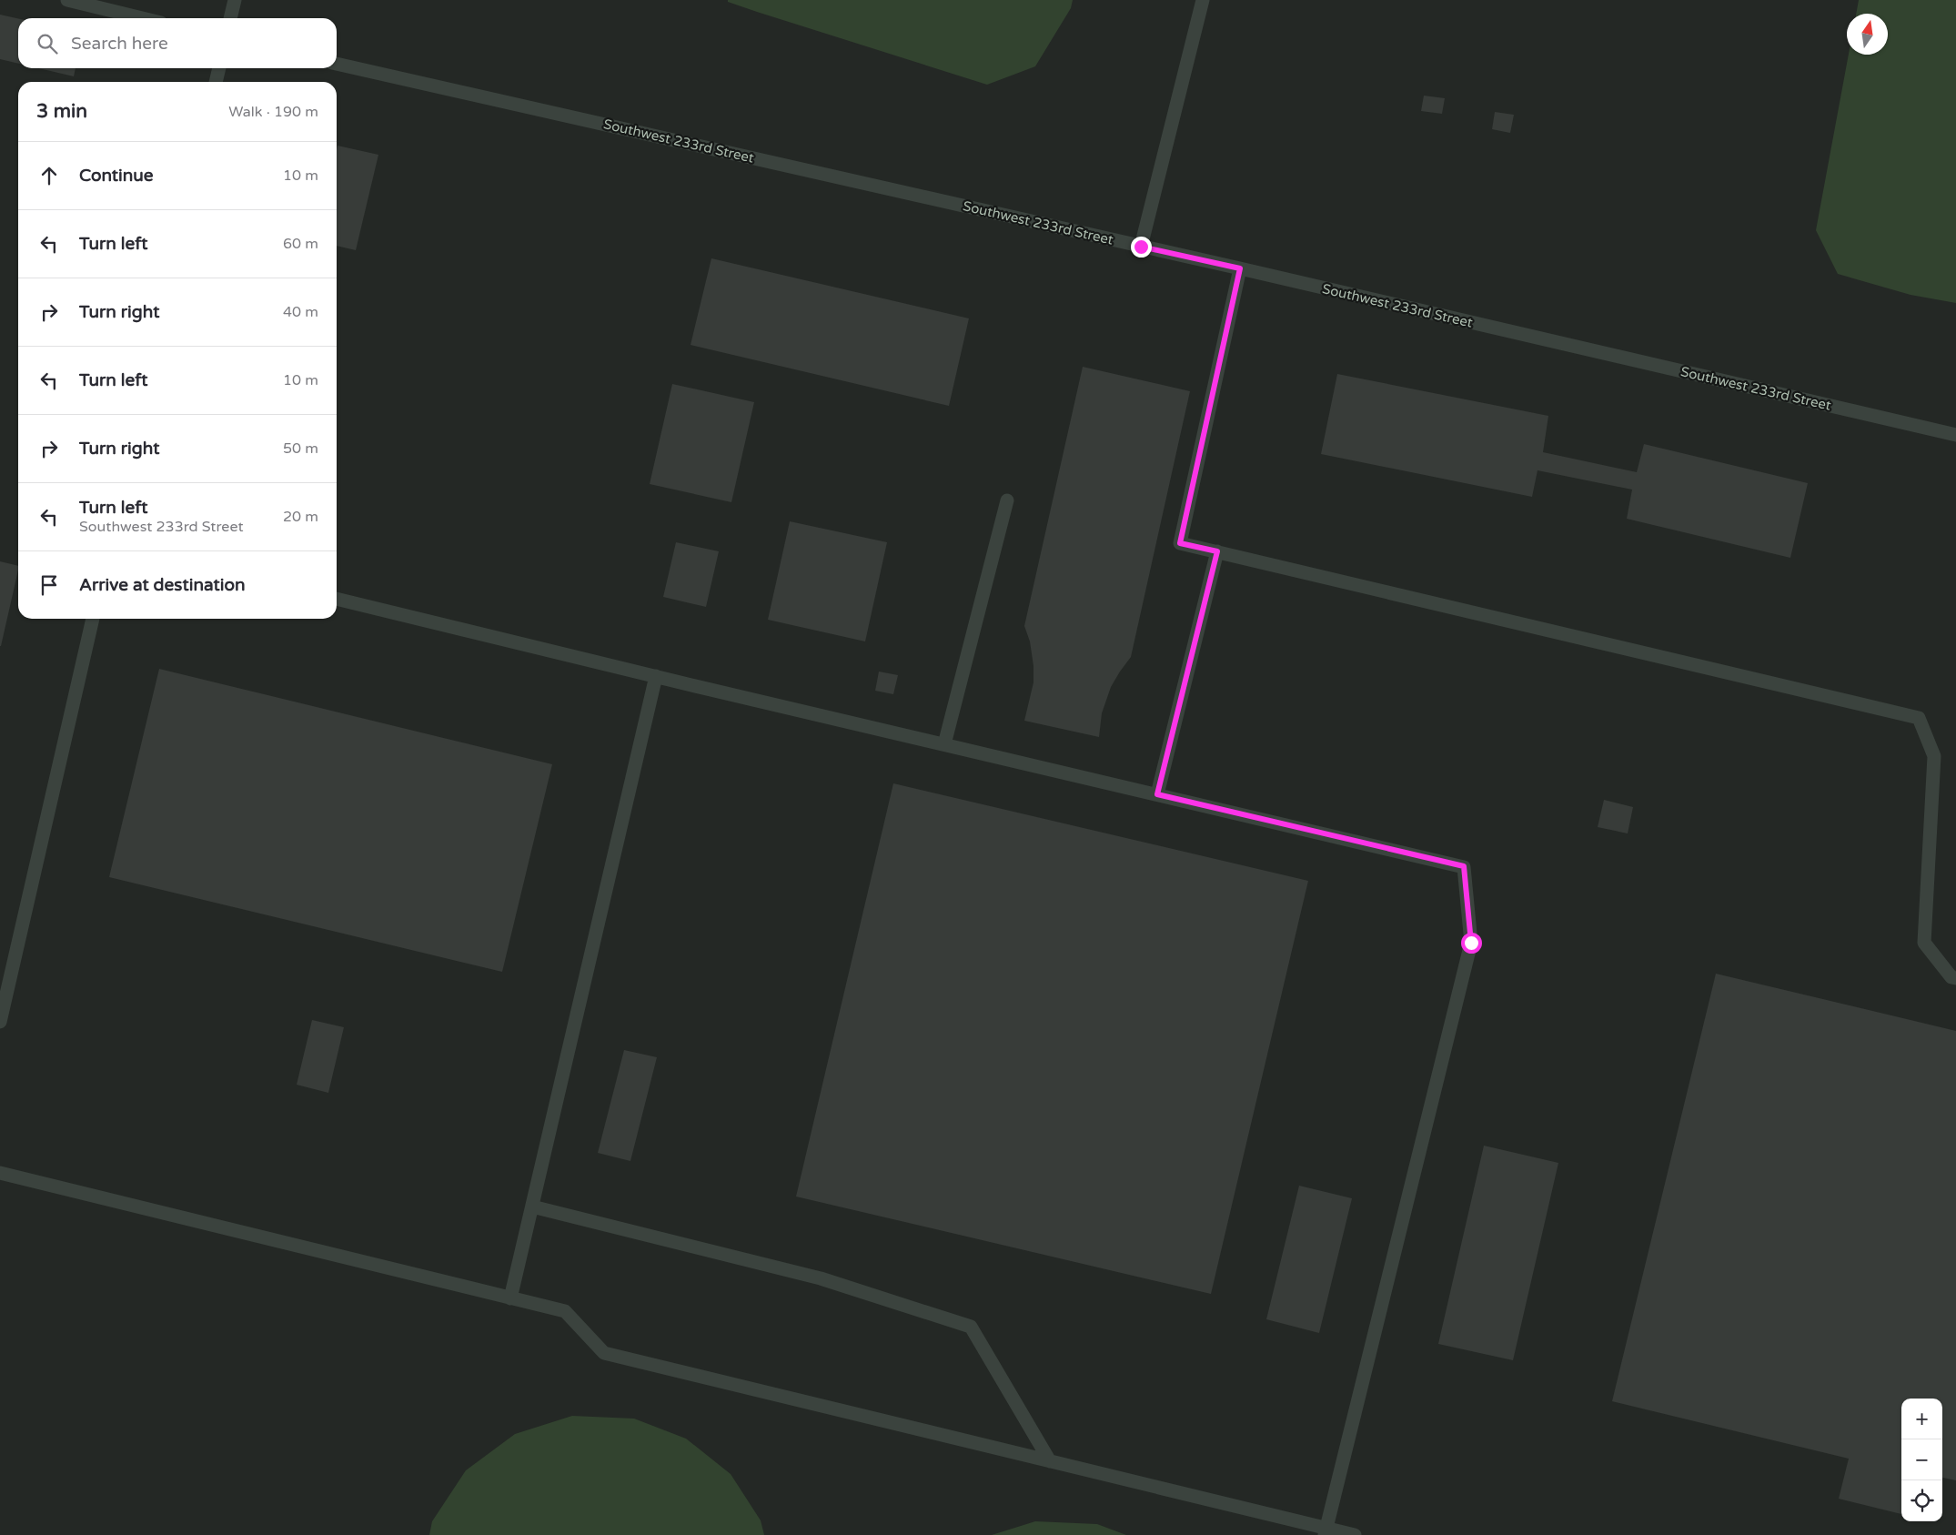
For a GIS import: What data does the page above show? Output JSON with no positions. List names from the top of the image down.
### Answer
{
  "streets": {
    "lane": ["Southwest 233rd Street"]
  },
  "north": "top",
  "page": {
    "search": "Search here",
    "heading": ["3 min", "Walk · 190 m"],
    "list": [
      ["Continue", "10 m"],
      ["Turn left", "60 m"],
      ["Turn right", "40 m"],
      ["Turn left", "10 m"],
      ["Turn right", "50 m"],
      ["Turn left", "Southwest 233rd Street", "20 m"],
      "Arrive at destination"
    ],
    "map_buttons": ["+", "−"]
  }
}
